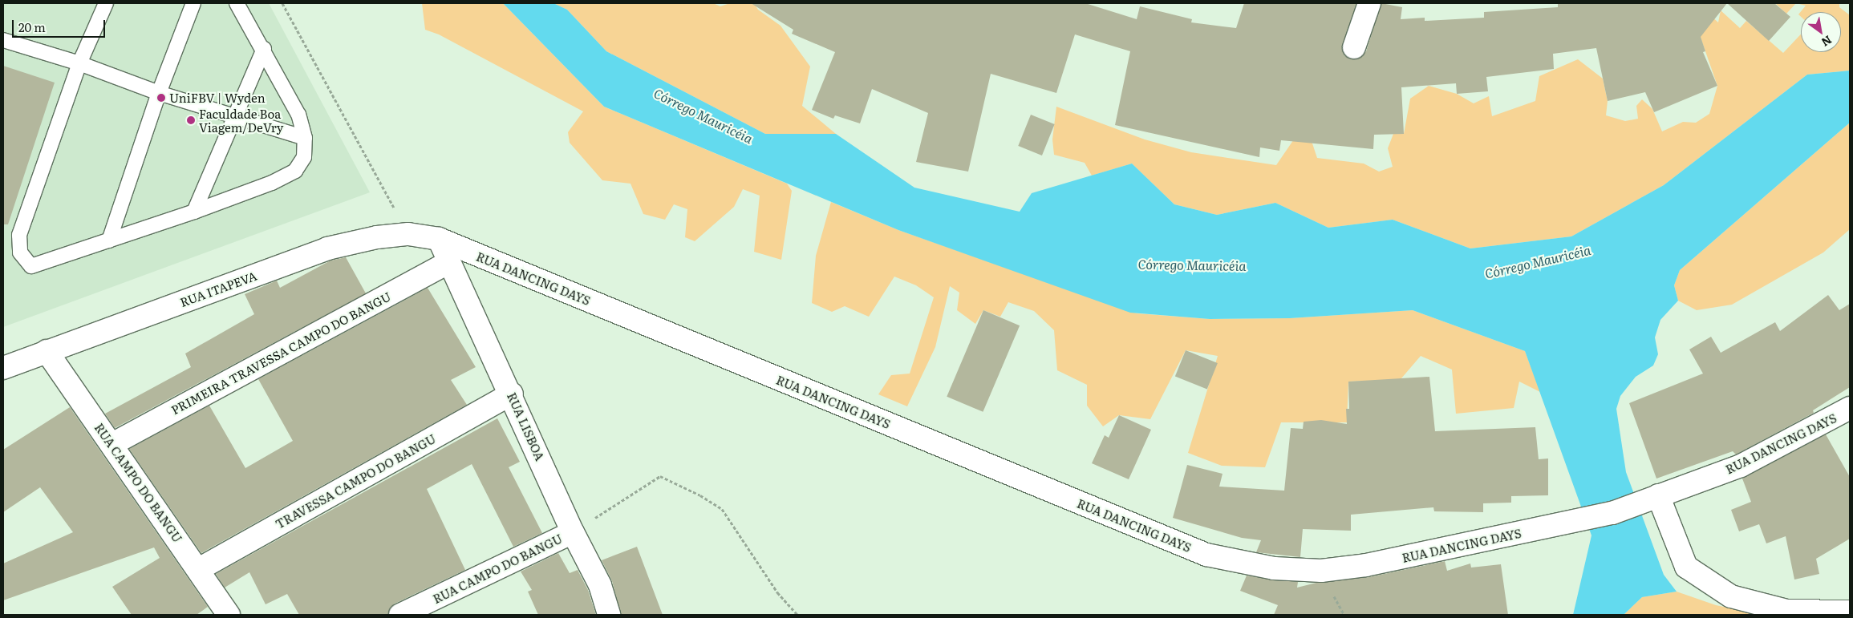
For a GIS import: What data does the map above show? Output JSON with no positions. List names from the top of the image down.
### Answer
{
  "streets": {
    "street": [
      "RUA DANCING DAYS",
      "RUA ITAPEVA",
      "PRIMEIRA TRAVESSA CAMPO DO BANGU",
      "RUA LISBOA",
      "TRAVESSA CAMPO DO BANGU",
      "RUA CAMPO DO BANGU"
    ]
  },
  "crossings": [
    ["RUA DANCING DAYS", "RUA ITAPEVA"],
    ["RUA DANCING DAYS", "RUA LISBOA"],
    ["RUA ITAPEVA", "RUA LISBOA"],
    ["RUA ITAPEVA", "RUA CAMPO DO BANGU"],
    ["PRIMEIRA TRAVESSA CAMPO DO BANGU", "RUA LISBOA"],
    ["PRIMEIRA TRAVESSA CAMPO DO BANGU", "RUA CAMPO DO BANGU"],
    ["RUA LISBOA", "TRAVESSA CAMPO DO BANGU"],
    ["RUA LISBOA", "RUA CAMPO DO BANGU"],
    ["TRAVESSA CAMPO DO BANGU", "RUA CAMPO DO BANGU"]
  ],
  "water": ["Córrego Mauricéia"],
  "places": ["UniFBV | Wyden", "Faculdade Boa Viagem/DeVry"],
  "scale_bar": "20 m",
  "north": "bottom right"
}
